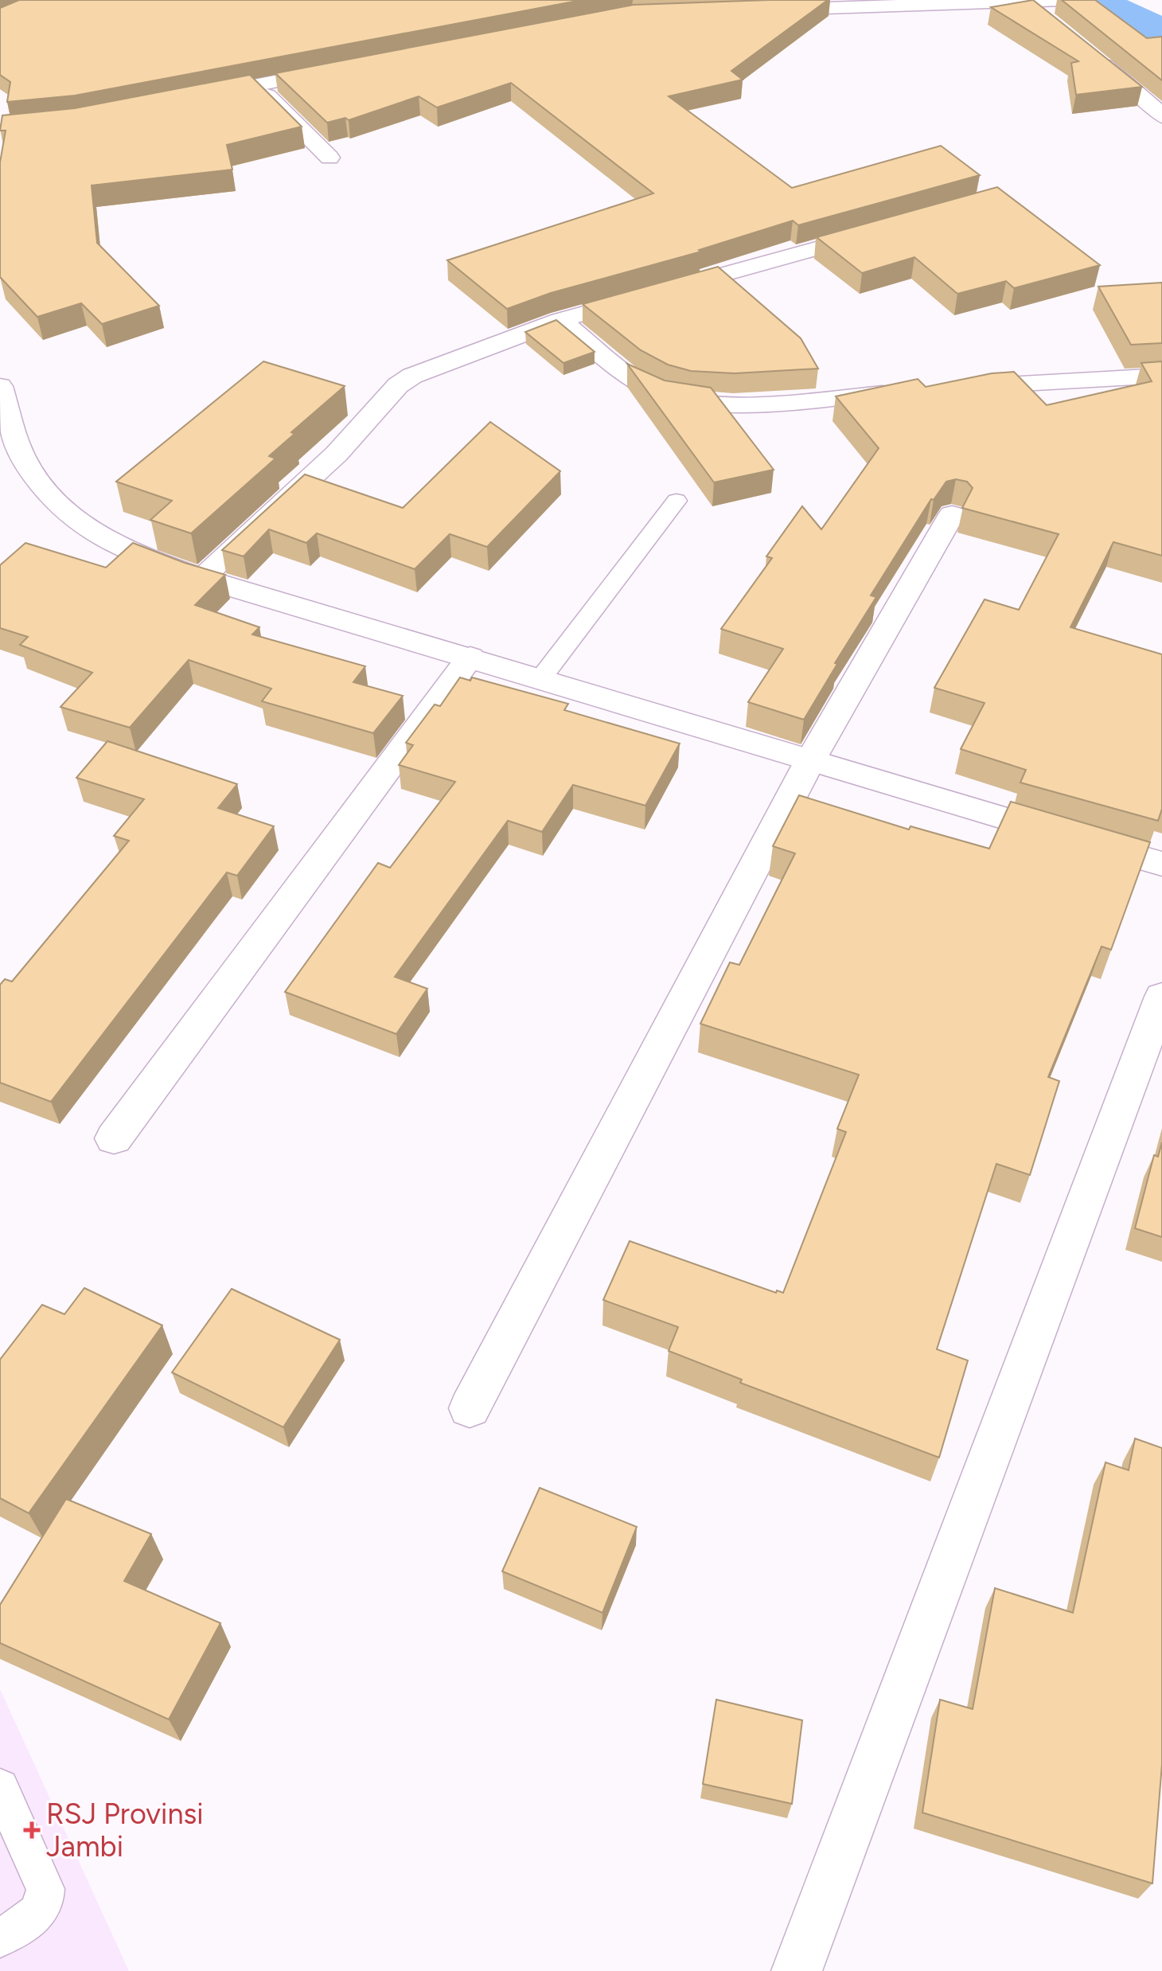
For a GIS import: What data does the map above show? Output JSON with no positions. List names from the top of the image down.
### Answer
{
  "places": {
    "health": ["RSJ Provinsi Jambi"]
  }
}
